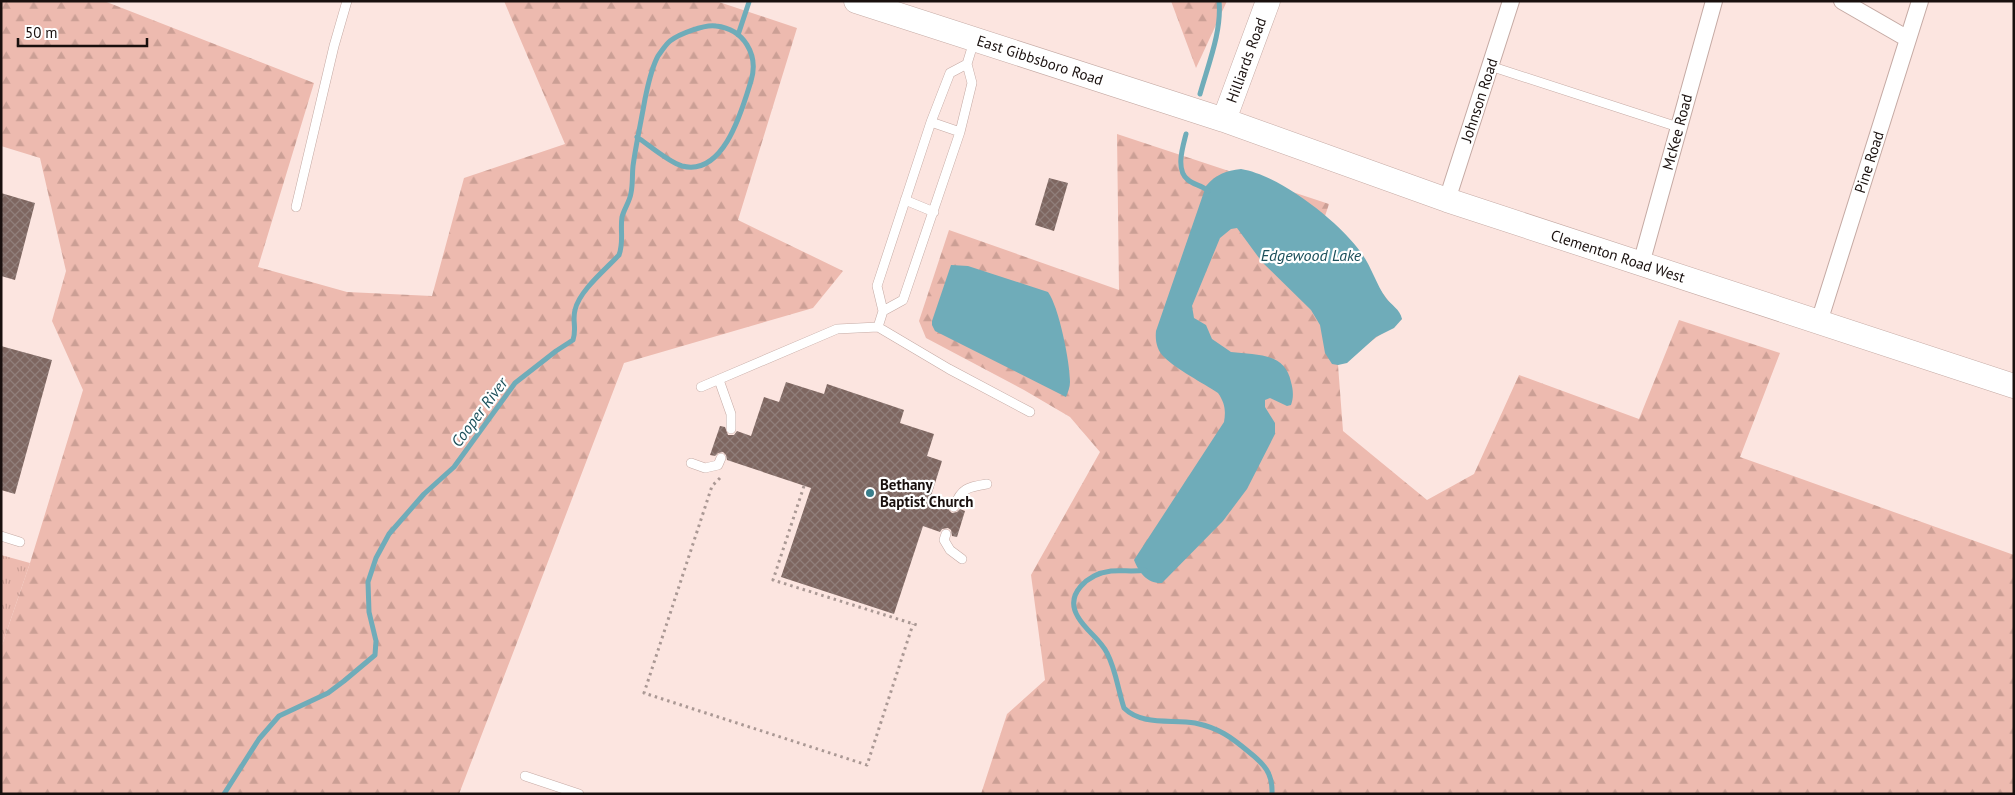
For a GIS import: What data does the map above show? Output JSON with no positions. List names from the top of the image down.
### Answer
{
  "streets": {
    "main road": ["East Gibbsboro Road", "Hilliards Road", "Clementon Road West"],
    "street": ["Johnson Road", "McKee Road", "Pine Road"]
  },
  "crossings": [
    ["East Gibbsboro Road", "Hilliards Road"],
    ["East Gibbsboro Road", "Clementon Road West"],
    ["Hilliards Road", "Clementon Road West"],
    ["Johnson Road", "Clementon Road West"],
    ["McKee Road", "Clementon Road West"],
    ["Pine Road", "Clementon Road West"]
  ],
  "water": ["Edgewood Lake", "Cooper River"],
  "places": ["Bethany Baptist Church"],
  "scale_bar": "50 m"
}
